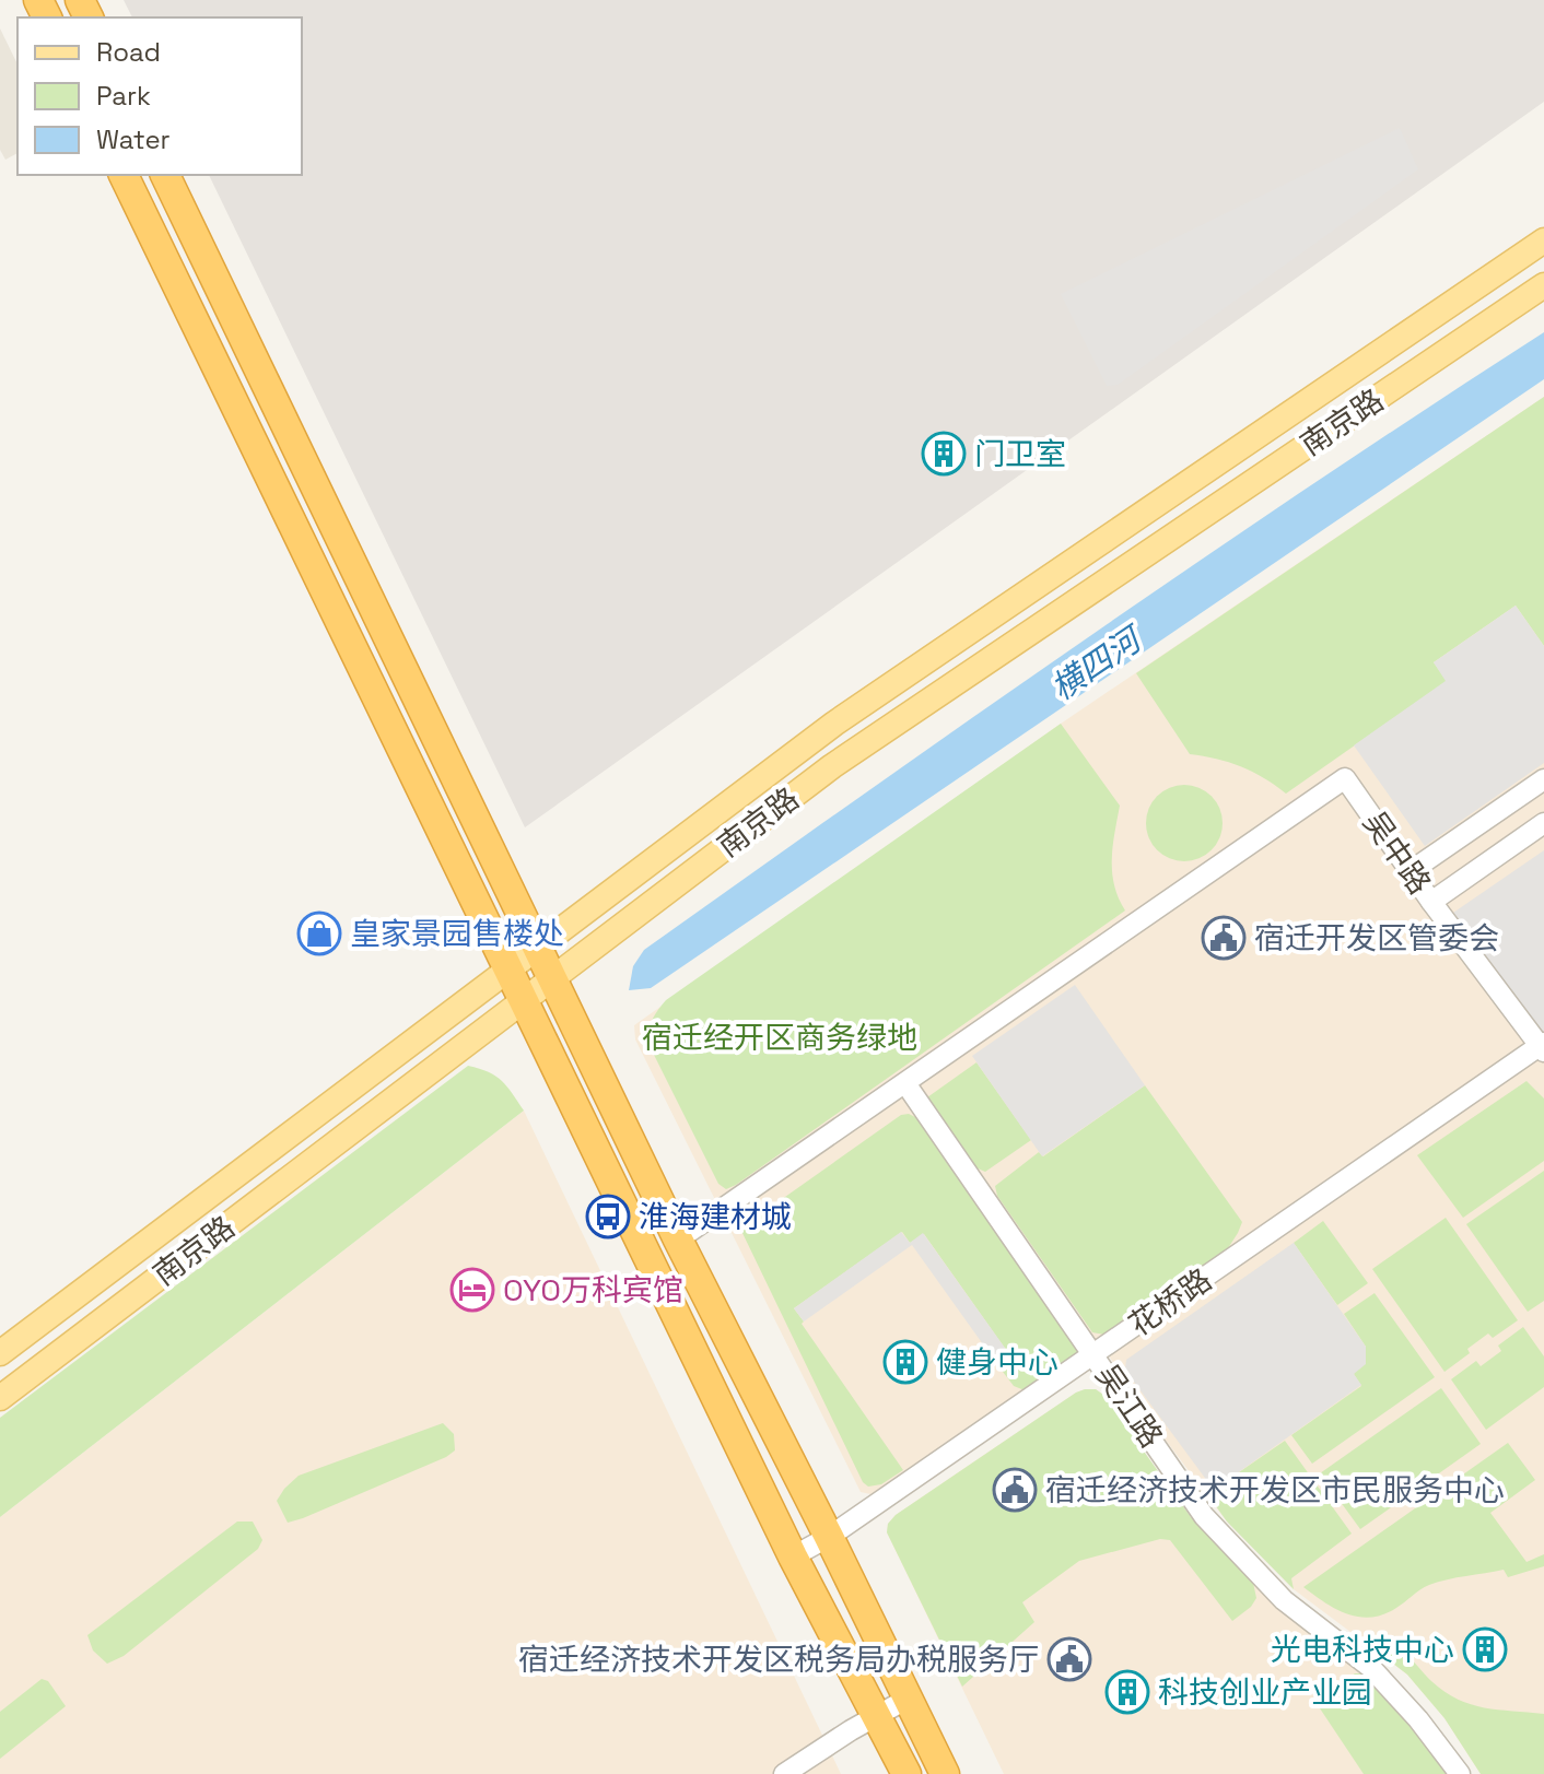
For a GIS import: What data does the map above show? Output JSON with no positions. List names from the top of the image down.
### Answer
{
  "streets": {
    "main road": ["南京路"],
    "street": ["吴中路", "花桥路", "吴江路"]
  },
  "crossings": [
    ["吴中路", "花桥路"],
    ["吴中路", "吴江路"],
    ["花桥路", "吴江路"]
  ],
  "water": ["横四河"],
  "parks": ["宿迁经开区商务绿地"],
  "places": {
    "building": [
      "门卫室",
      "健身中心",
      "光电科技中心",
      "科技创业产业园"
    ],
    "shop": ["皇家景园售楼处"],
    "public building": ["宿迁开发区管委会", "宿迁经济技术开发区市民服务中心", "宿迁经济技术开发区税务局办税服务厅"],
    "bus stop": ["淮海建材城"],
    "hotel": ["OYO万科宾馆"]
  },
  "legend": ["Road", "Park", "Water"]
}
